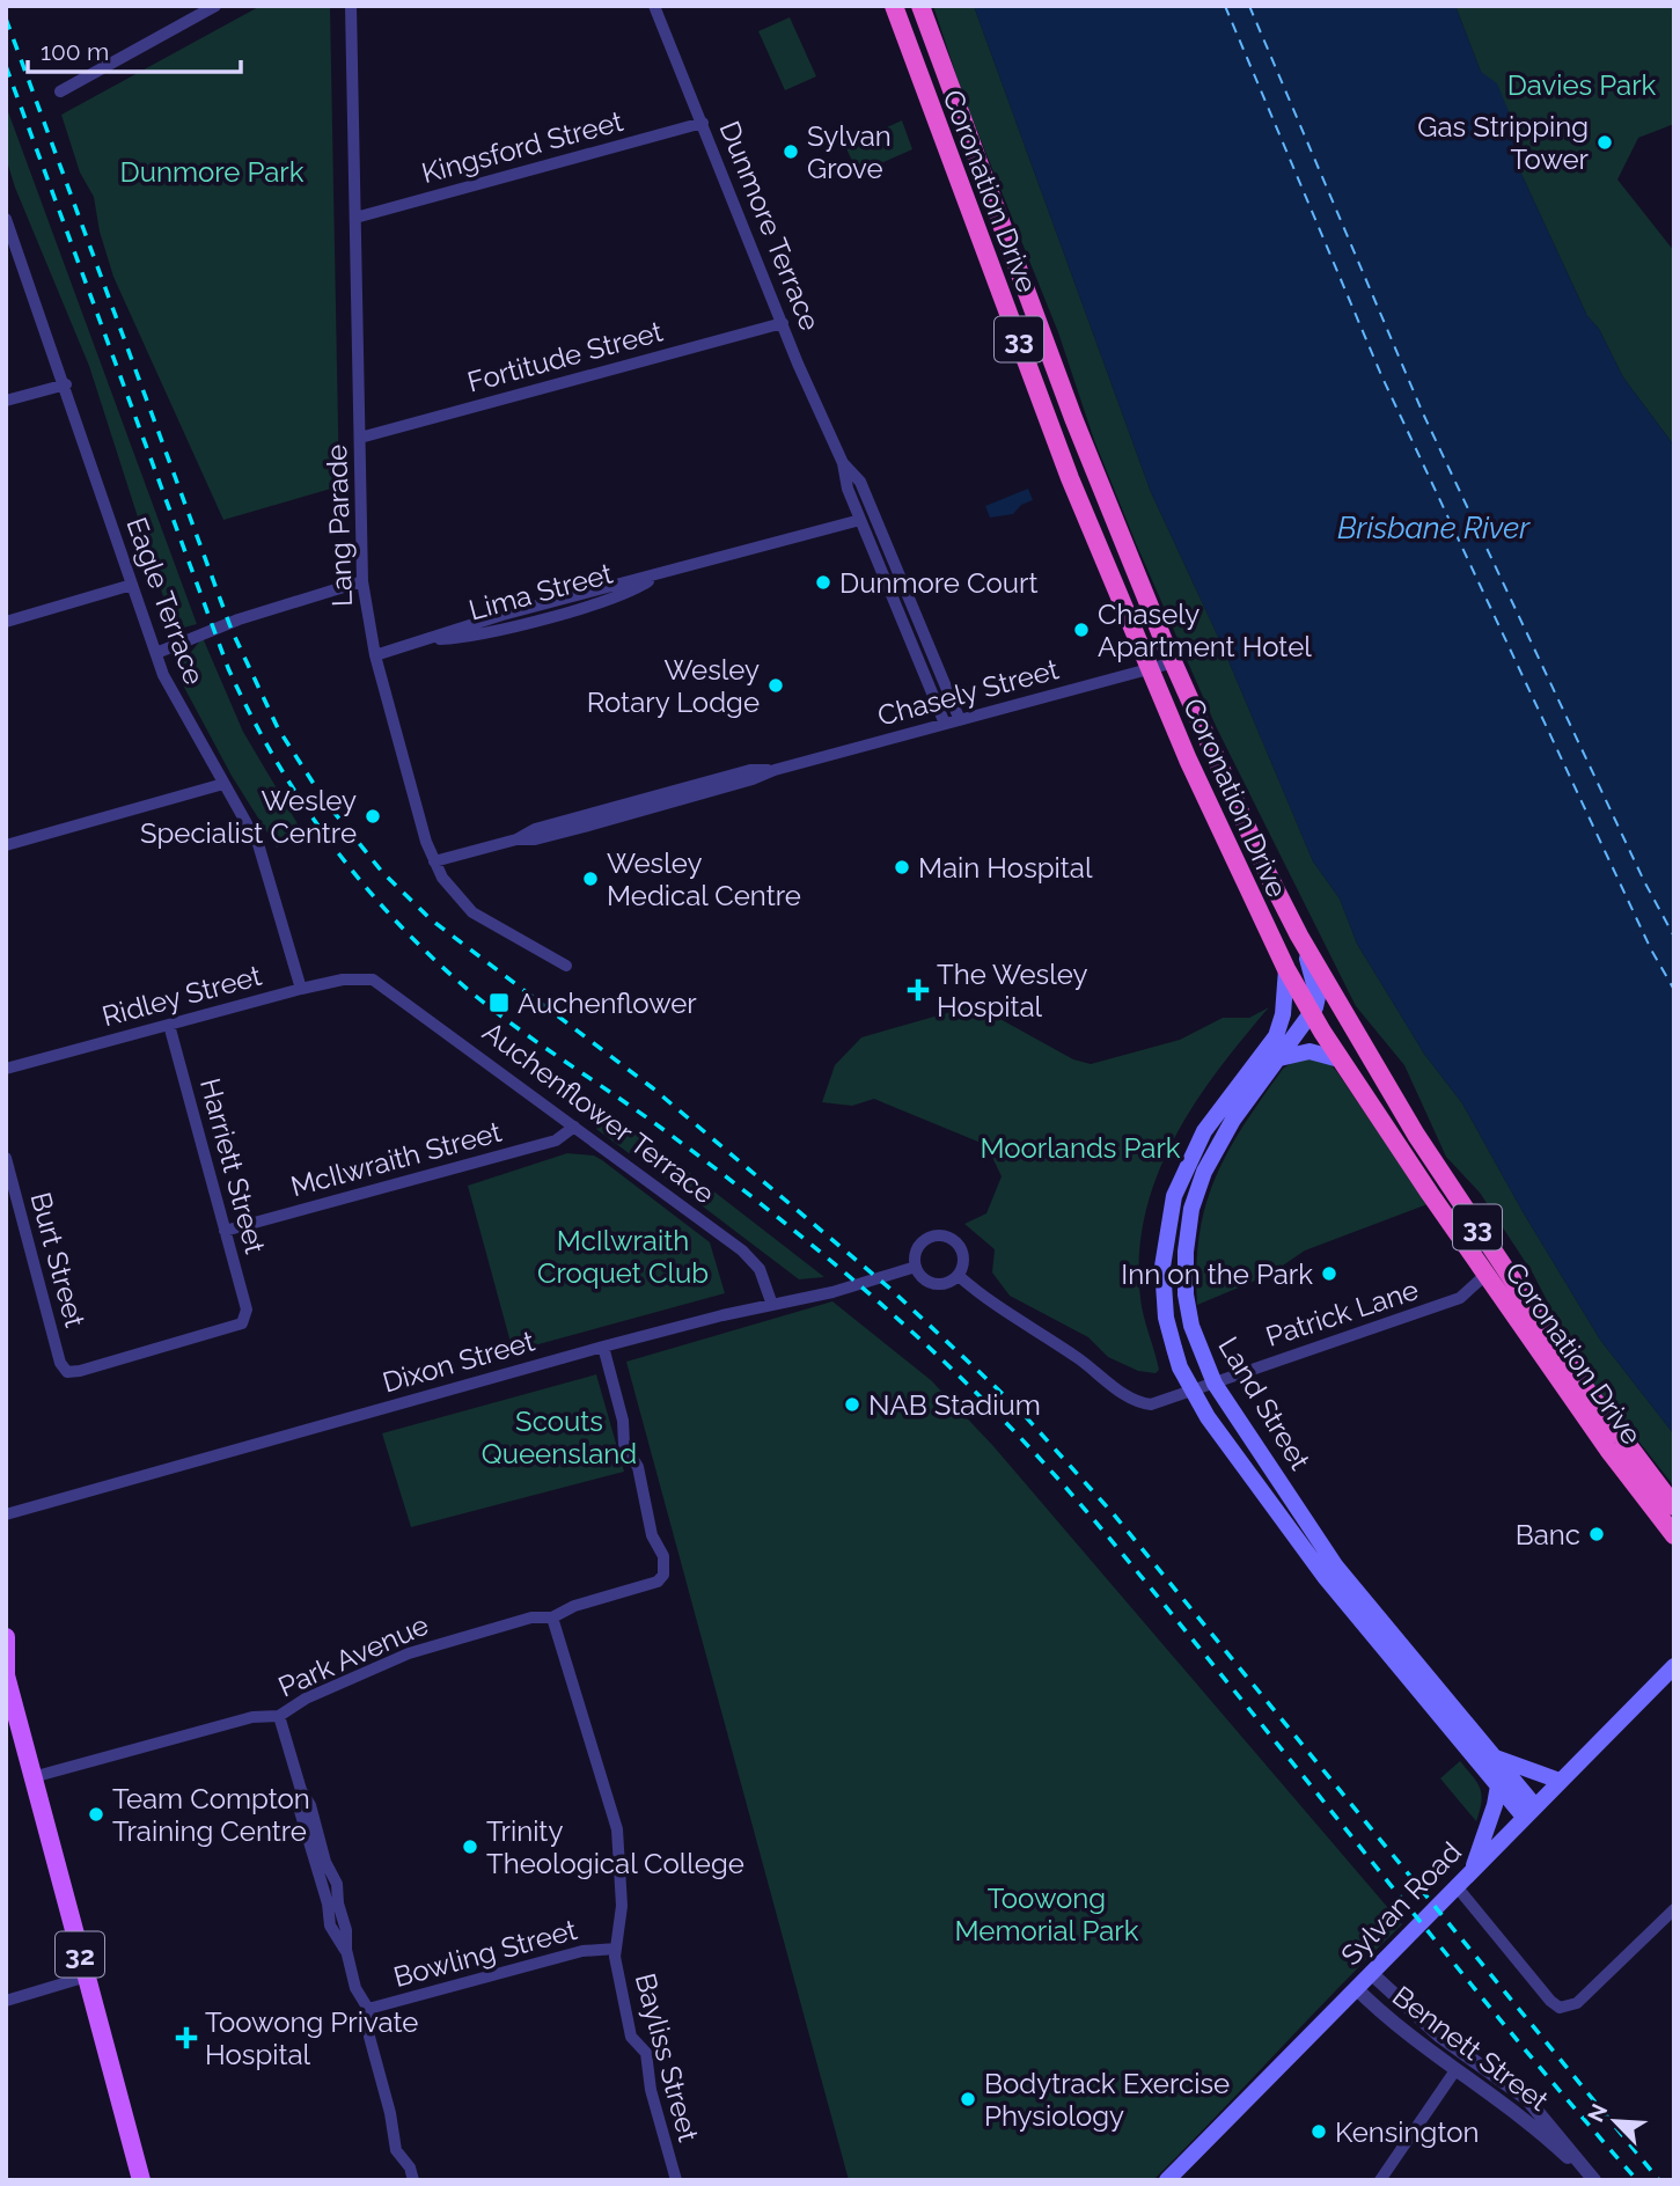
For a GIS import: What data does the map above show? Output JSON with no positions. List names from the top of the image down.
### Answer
{
  "streets": {
    "highway": ["Coronation Drive", "33"],
    "main road": ["Land Street", "Sylvan Road", "32"],
    "street": [
      "Kingsford Street",
      "Dunmore Terrace",
      "Fortitude Street",
      "Lang Parade",
      "Lima Street",
      "Eagle Terrace",
      "Chasely Street",
      "Ridley Street",
      "Auchenflower Terrace",
      "McIlwraith Street",
      "Harriett Street",
      "Burt Street",
      "Patrick Lane",
      "Dixon Street",
      "Park Avenue",
      "Bowling Street",
      "Bennett Street",
      "Bayliss Street"
    ]
  },
  "crossings": [
    ["Kingsford Street", "Dunmore Terrace"],
    ["Kingsford Street", "Lang Parade"],
    ["Coronation Drive", "Chasely Street"],
    ["Coronation Drive", "Patrick Lane"],
    ["Coronation Drive", "Land Street"],
    ["Dunmore Terrace", "Fortitude Street"],
    ["Dunmore Terrace", "Lima Street"],
    ["Dunmore Terrace", "Chasely Street"],
    ["Fortitude Street", "Lang Parade"],
    ["Lang Parade", "Lima Street"],
    ["Lang Parade", "Chasely Street"],
    ["Eagle Terrace", "Ridley Street"],
    ["Ridley Street", "Auchenflower Terrace"],
    ["Ridley Street", "Harriett Street"],
    ["Auchenflower Terrace", "McIlwraith Street"],
    ["Auchenflower Terrace", "Dixon Street"],
    ["McIlwraith Street", "Harriett Street"],
    ["Harriett Street", "Burt Street"],
    ["Patrick Lane", "Dixon Street"],
    ["Patrick Lane", "Land Street"],
    ["Dixon Street", "Park Avenue"],
    ["Land Street", "Sylvan Road"],
    ["Park Avenue", "32"],
    ["Park Avenue", "Bayliss Street"],
    ["Sylvan Road", "Bennett Street"],
    ["Bowling Street", "Bayliss Street"]
  ],
  "water": ["Brisbane River"],
  "parks": [
    "Davies Park",
    "Dunmore Park",
    "Moorlands Park",
    "McIlwraith Croquet Club",
    "Scouts Queensland",
    "Toowong Memorial Park"
  ],
  "places": {
    "other": [
      "Gas Stripping Tower",
      "Sylvan Grove",
      "Dunmore Court",
      "Chasely Apartment Hotel",
      "Wesley Rotary Lodge",
      "Wesley Specialist Centre",
      "Main Hospital",
      "Wesley Medical Centre",
      "Inn on the Park",
      "NAB Stadium",
      "Banc",
      "Team Compton Training Centre",
      "Trinity Theological College",
      "Bodytrack Exercise Physiology",
      "Kensington"
    ],
    "health": ["The Wesley Hospital", "Toowong Private Hospital"],
    "transit": ["Auchenflower"]
  },
  "scale_bar": "100 m",
  "north": "top left"
}
